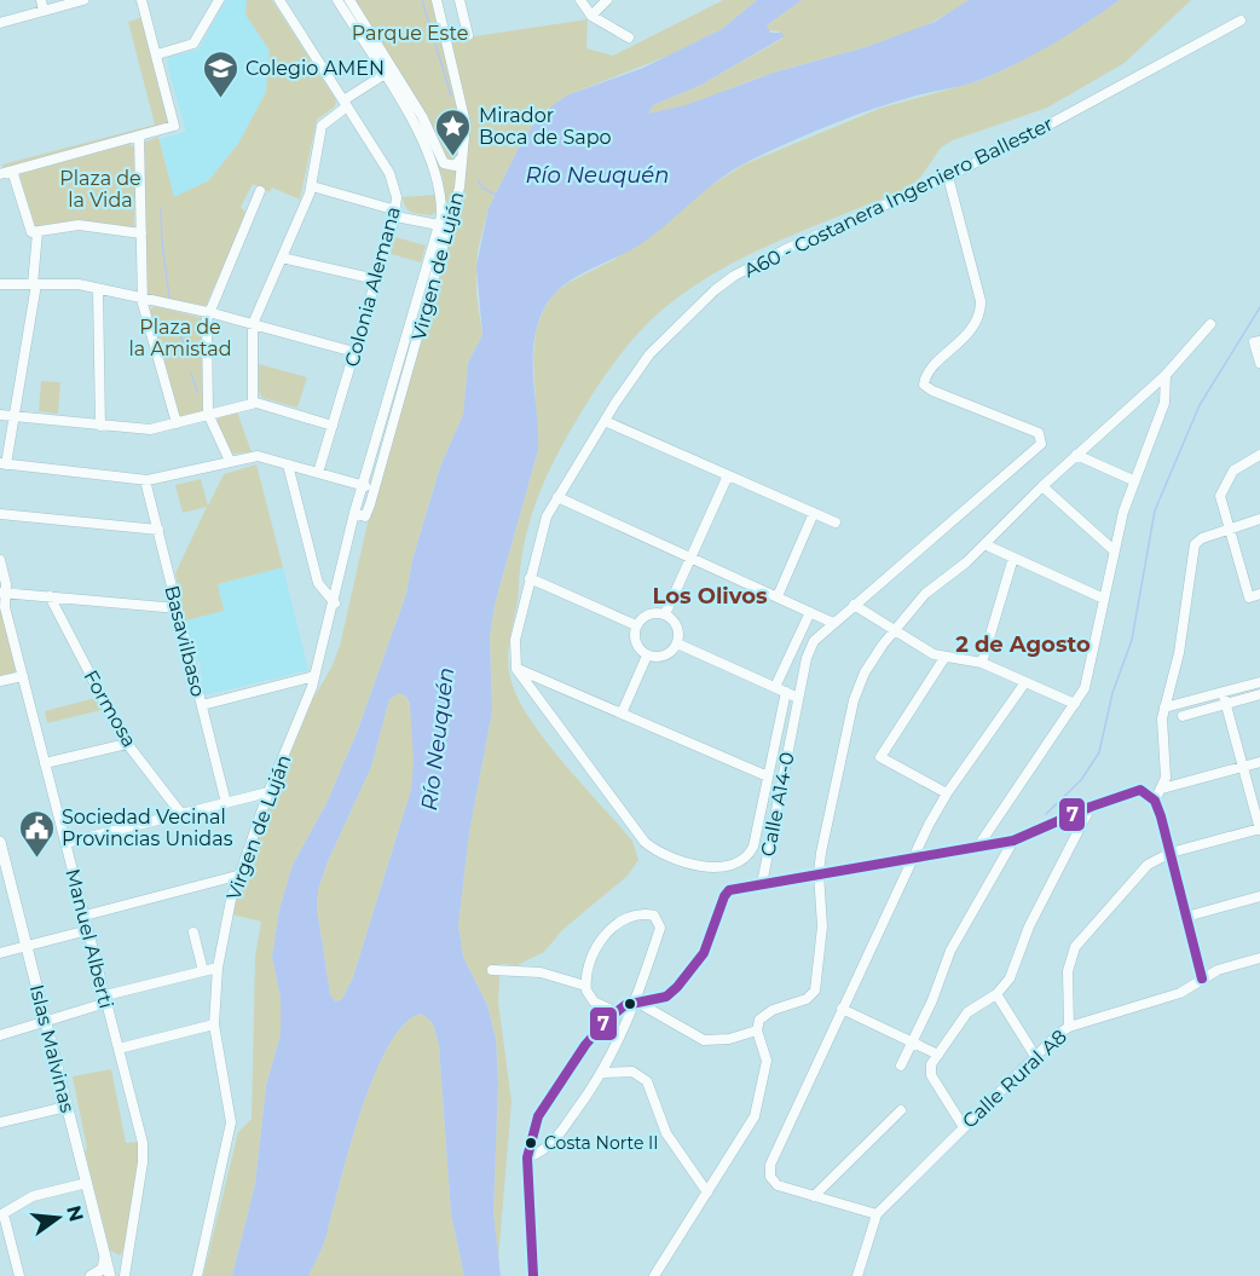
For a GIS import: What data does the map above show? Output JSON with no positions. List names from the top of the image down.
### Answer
{
  "streets": {
    "main road": ["Islas Malvinas"],
    "street": [
      "A60 - Costanera Ingeniero Ballester",
      "Virgen de Luján",
      "Colonia Alemana",
      "Basavilbaso",
      "Formosa",
      "Calle A14-0",
      "Manuel Alberti",
      "Calle Rural A8"
    ]
  },
  "crossings": [
    ["A60 - Costanera Ingeniero Ballester", "Calle A14-0"]
  ],
  "districts": ["Los Olivos", "2 de Agosto"],
  "water": ["Río Neuquén"],
  "parks": ["Parque Este", "Plaza de la Vida", "Plaza de la Amistad"],
  "places": {
    "school or university": ["Colegio AMEN"],
    "place": ["Mirador Boca de Sapo"],
    "public building": ["Sociedad Vecinal Provincias Unidas"],
    "other": ["Costa Norte II"]
  },
  "lines": ["transit line 7"],
  "north": "right"
}
